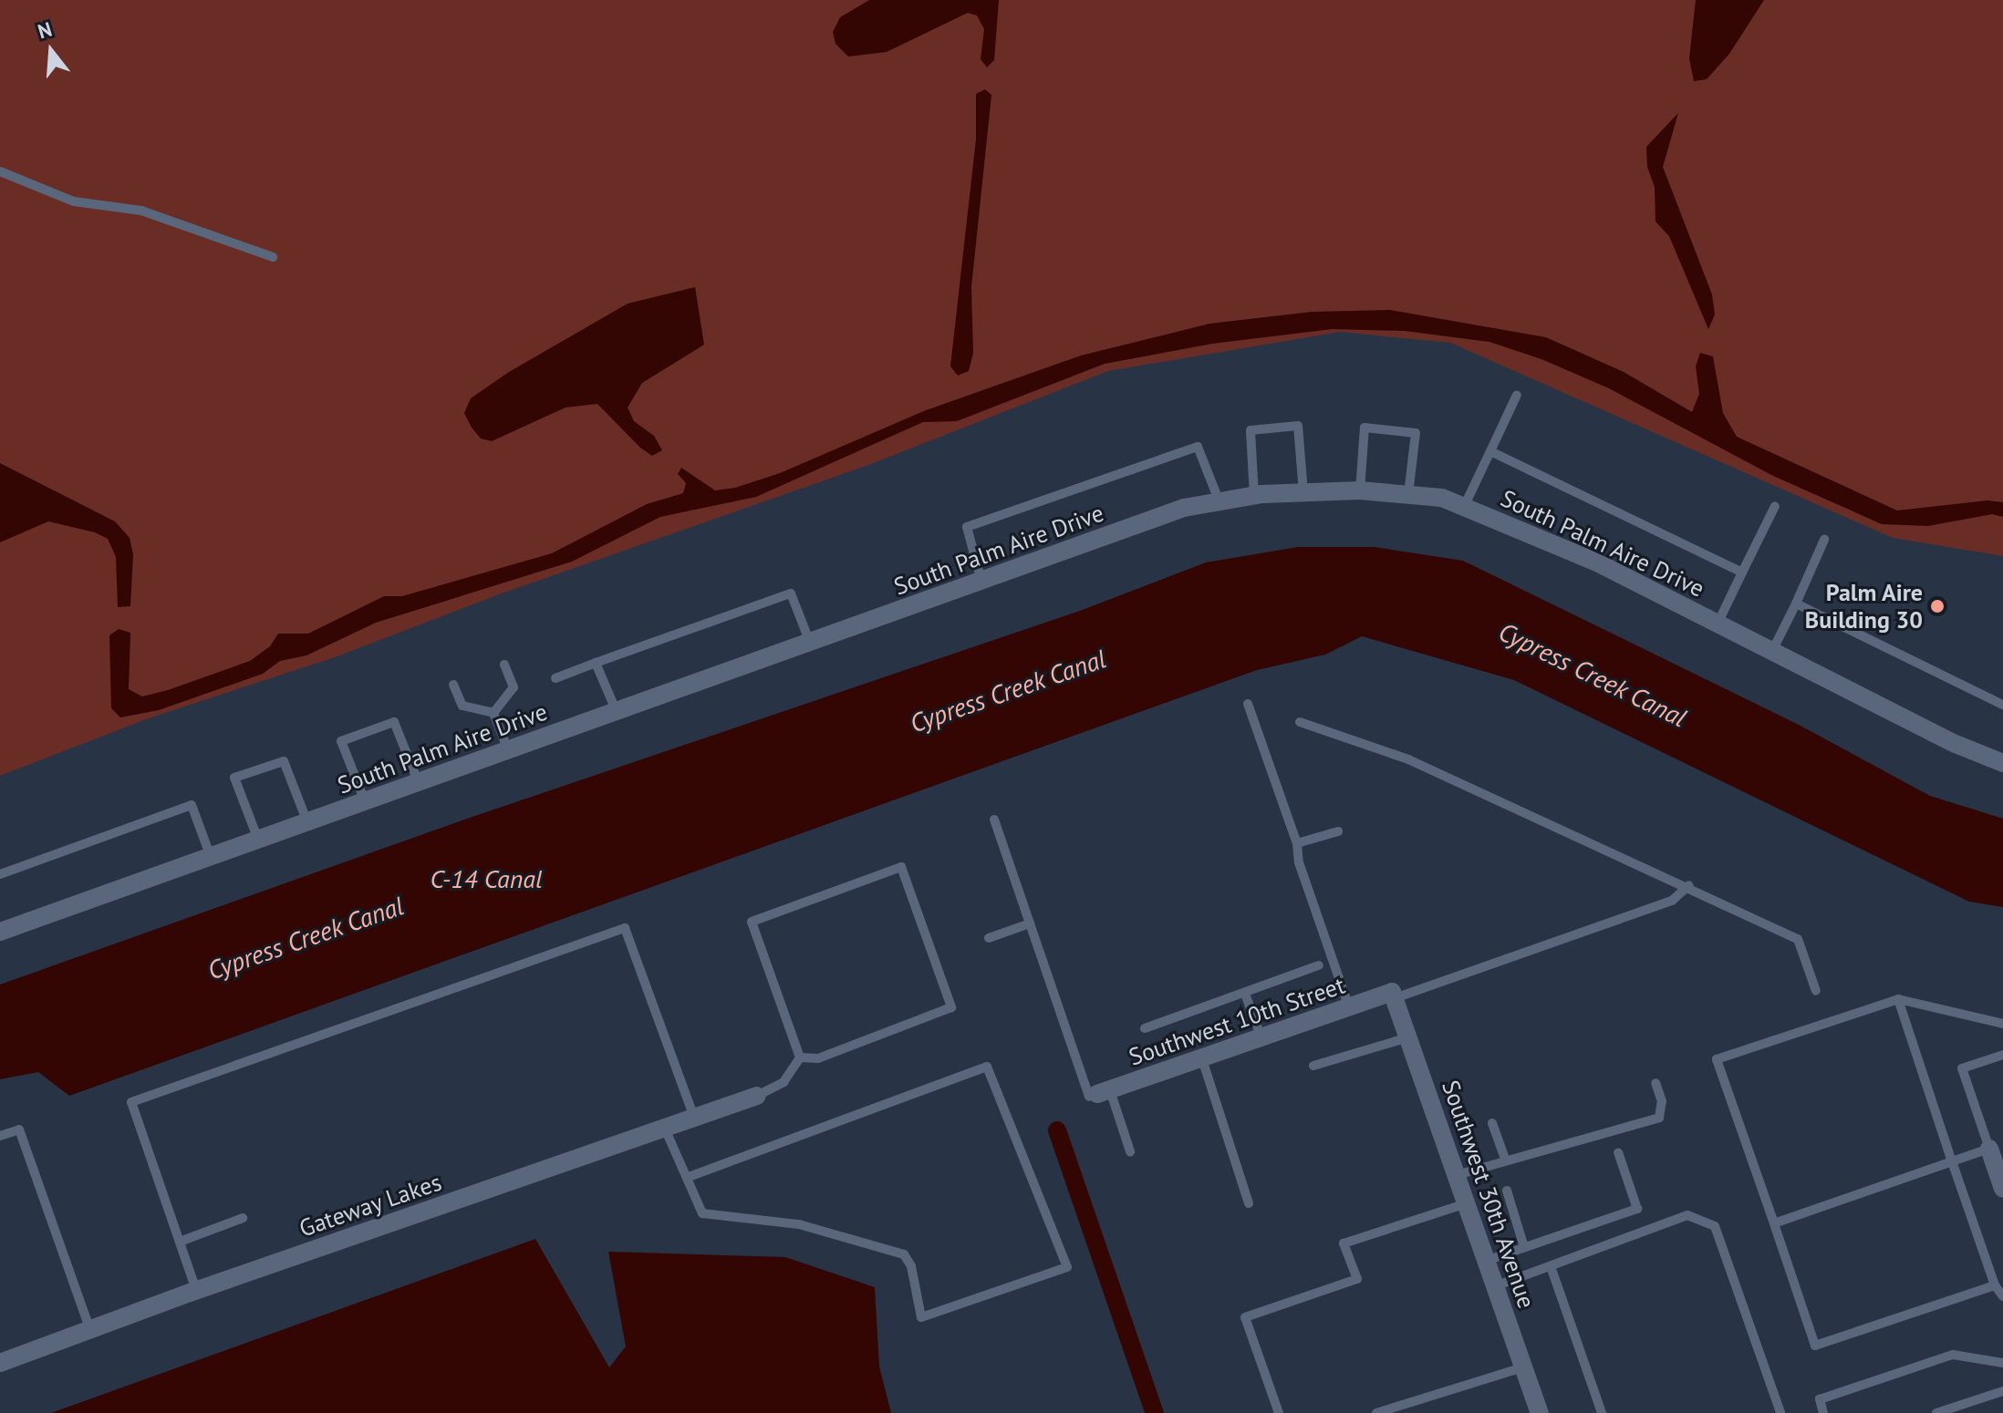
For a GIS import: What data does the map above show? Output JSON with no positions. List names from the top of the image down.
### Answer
{
  "streets": {
    "street": [
      "South Palm Aire Drive",
      "Southwest 10th Street",
      "Southwest 30th Avenue",
      "Gateway Lakes"
    ]
  },
  "crossings": [
    ["Southwest 10th Street", "Southwest 30th Avenue"]
  ],
  "water": ["Cypress Creek Canal", "C-14 Canal"],
  "places": ["Palm Aire Building 30"],
  "north": "top"
}
